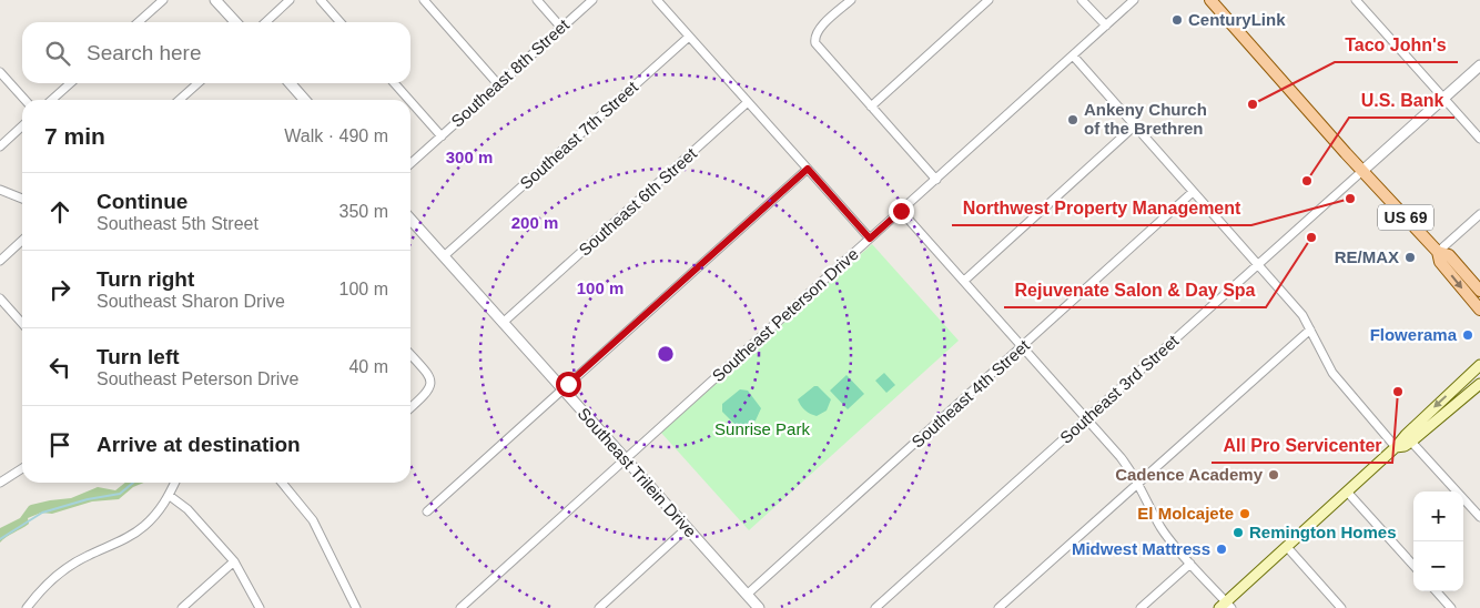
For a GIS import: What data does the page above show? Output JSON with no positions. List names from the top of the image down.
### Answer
{
  "streets": {
    "main road": ["US 69"],
    "street": [
      "Southeast 8th Street",
      "Southeast 7th Street",
      "Southeast 6th Street",
      "Southeast Peterson Drive",
      "Southeast 3rd Street",
      "Southeast 4th Street",
      "Southeast Trilein Drive"
    ]
  },
  "crossings": [
    ["Southeast 7th Street", "Southeast Trilein Drive"],
    ["Southeast 6th Street", "Southeast Trilein Drive"],
    ["US 69", "Southeast 3rd Street"],
    ["Southeast Peterson Drive", "Southeast Trilein Drive"],
    ["Southeast 4th Street", "Southeast Trilein Drive"]
  ],
  "parks": ["Sunrise Park"],
  "places": [
    "CenturyLink",
    "Taco John's",
    "Ankeny Church of the Brethren",
    "U.S. Bank",
    "Northwest Property Management",
    "Rejuvenate Salon & Day Spa",
    "RE/MAX",
    "Flowerama",
    "All Pro Servicenter",
    "Cadence Academy",
    "El Molcajete",
    "Remington Homes",
    "Midwest Mattress"
  ],
  "page": {
    "search": "Search here",
    "heading": ["7 min", "Walk · 490 m"],
    "list": [
      ["Continue", "Southeast 5th Street", "350 m"],
      ["Turn right", "Southeast Sharon Drive", "100 m"],
      ["Turn left", "Southeast Peterson Drive", "40 m"],
      "Arrive at destination"
    ],
    "map_buttons": ["+", "−"]
  },
  "rings": ["300 m", "200 m", "100 m"]
}
